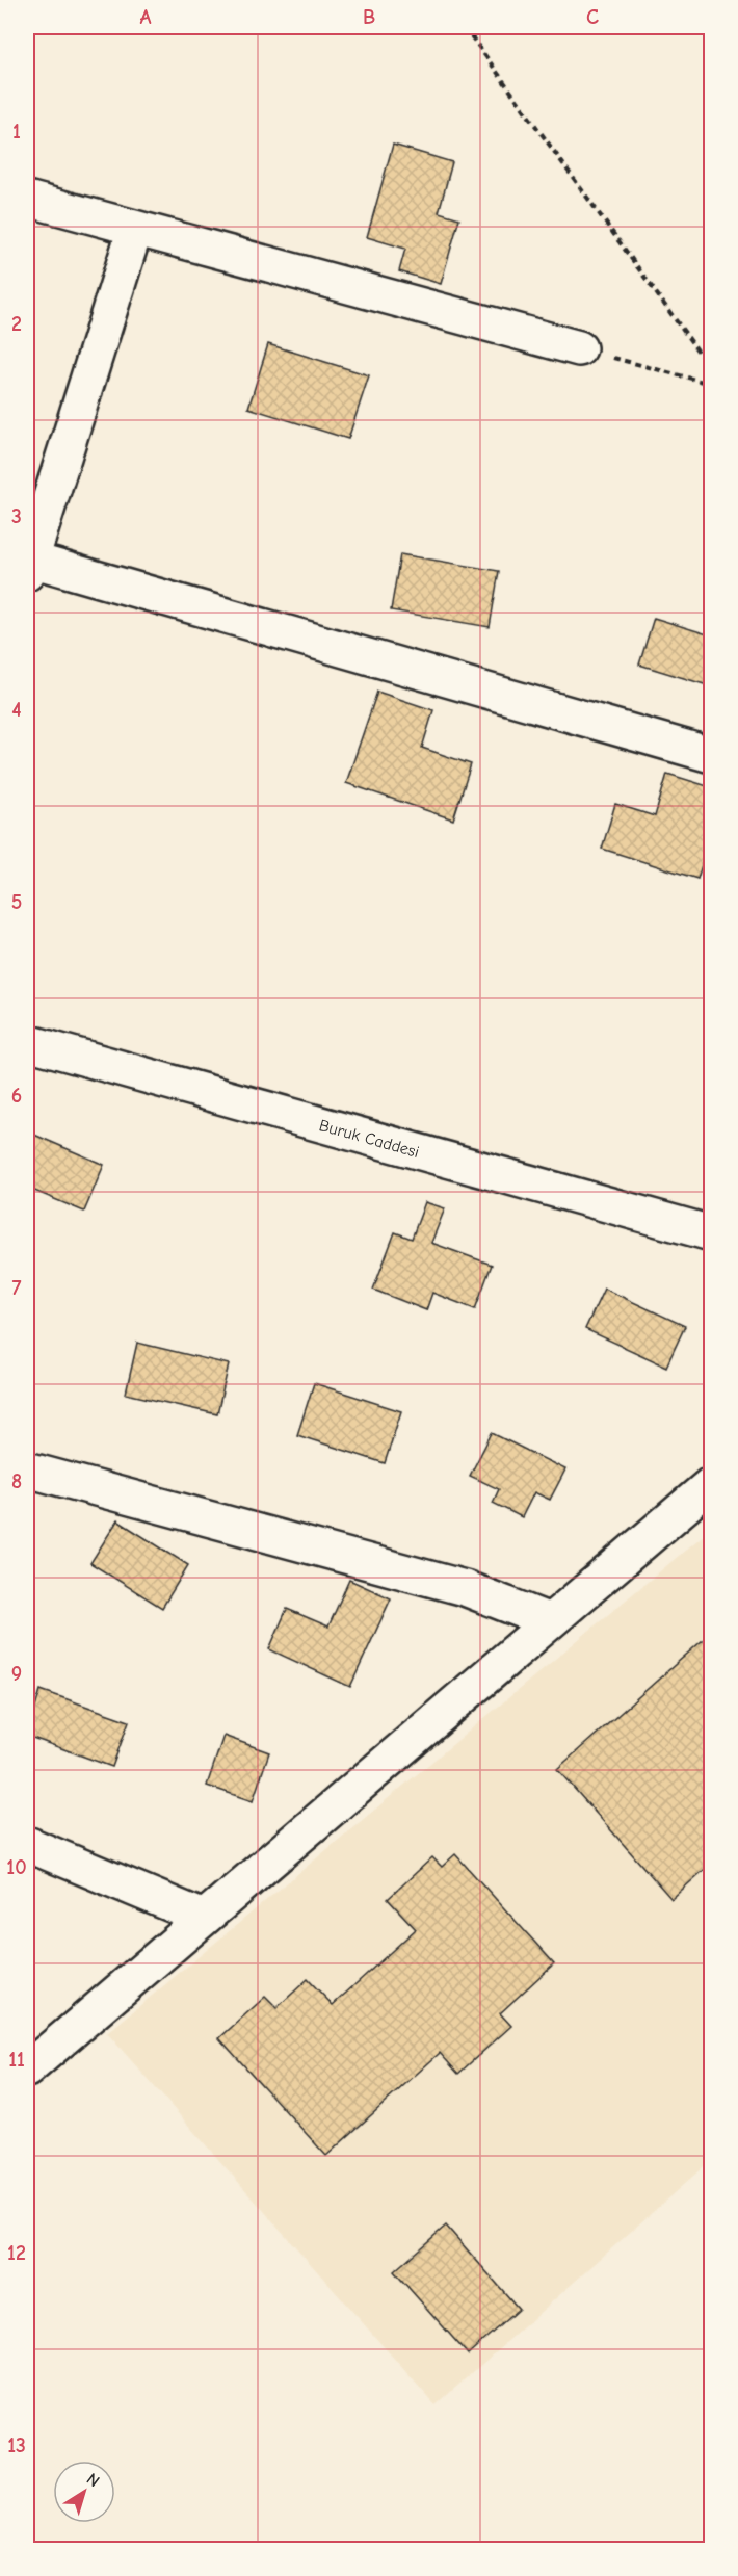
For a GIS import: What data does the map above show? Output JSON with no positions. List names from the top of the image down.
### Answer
{
  "streets": {
    "street": ["Buruk Caddesi"]
  },
  "north": "top right",
  "grid": {
    "columns": ["A", "B", "C"],
    "rows": [
      "1",
      "2",
      "3",
      "4",
      "5",
      "6",
      "7",
      "8",
      "9",
      "10",
      "11",
      "12",
      "13"
    ]
  }
}
